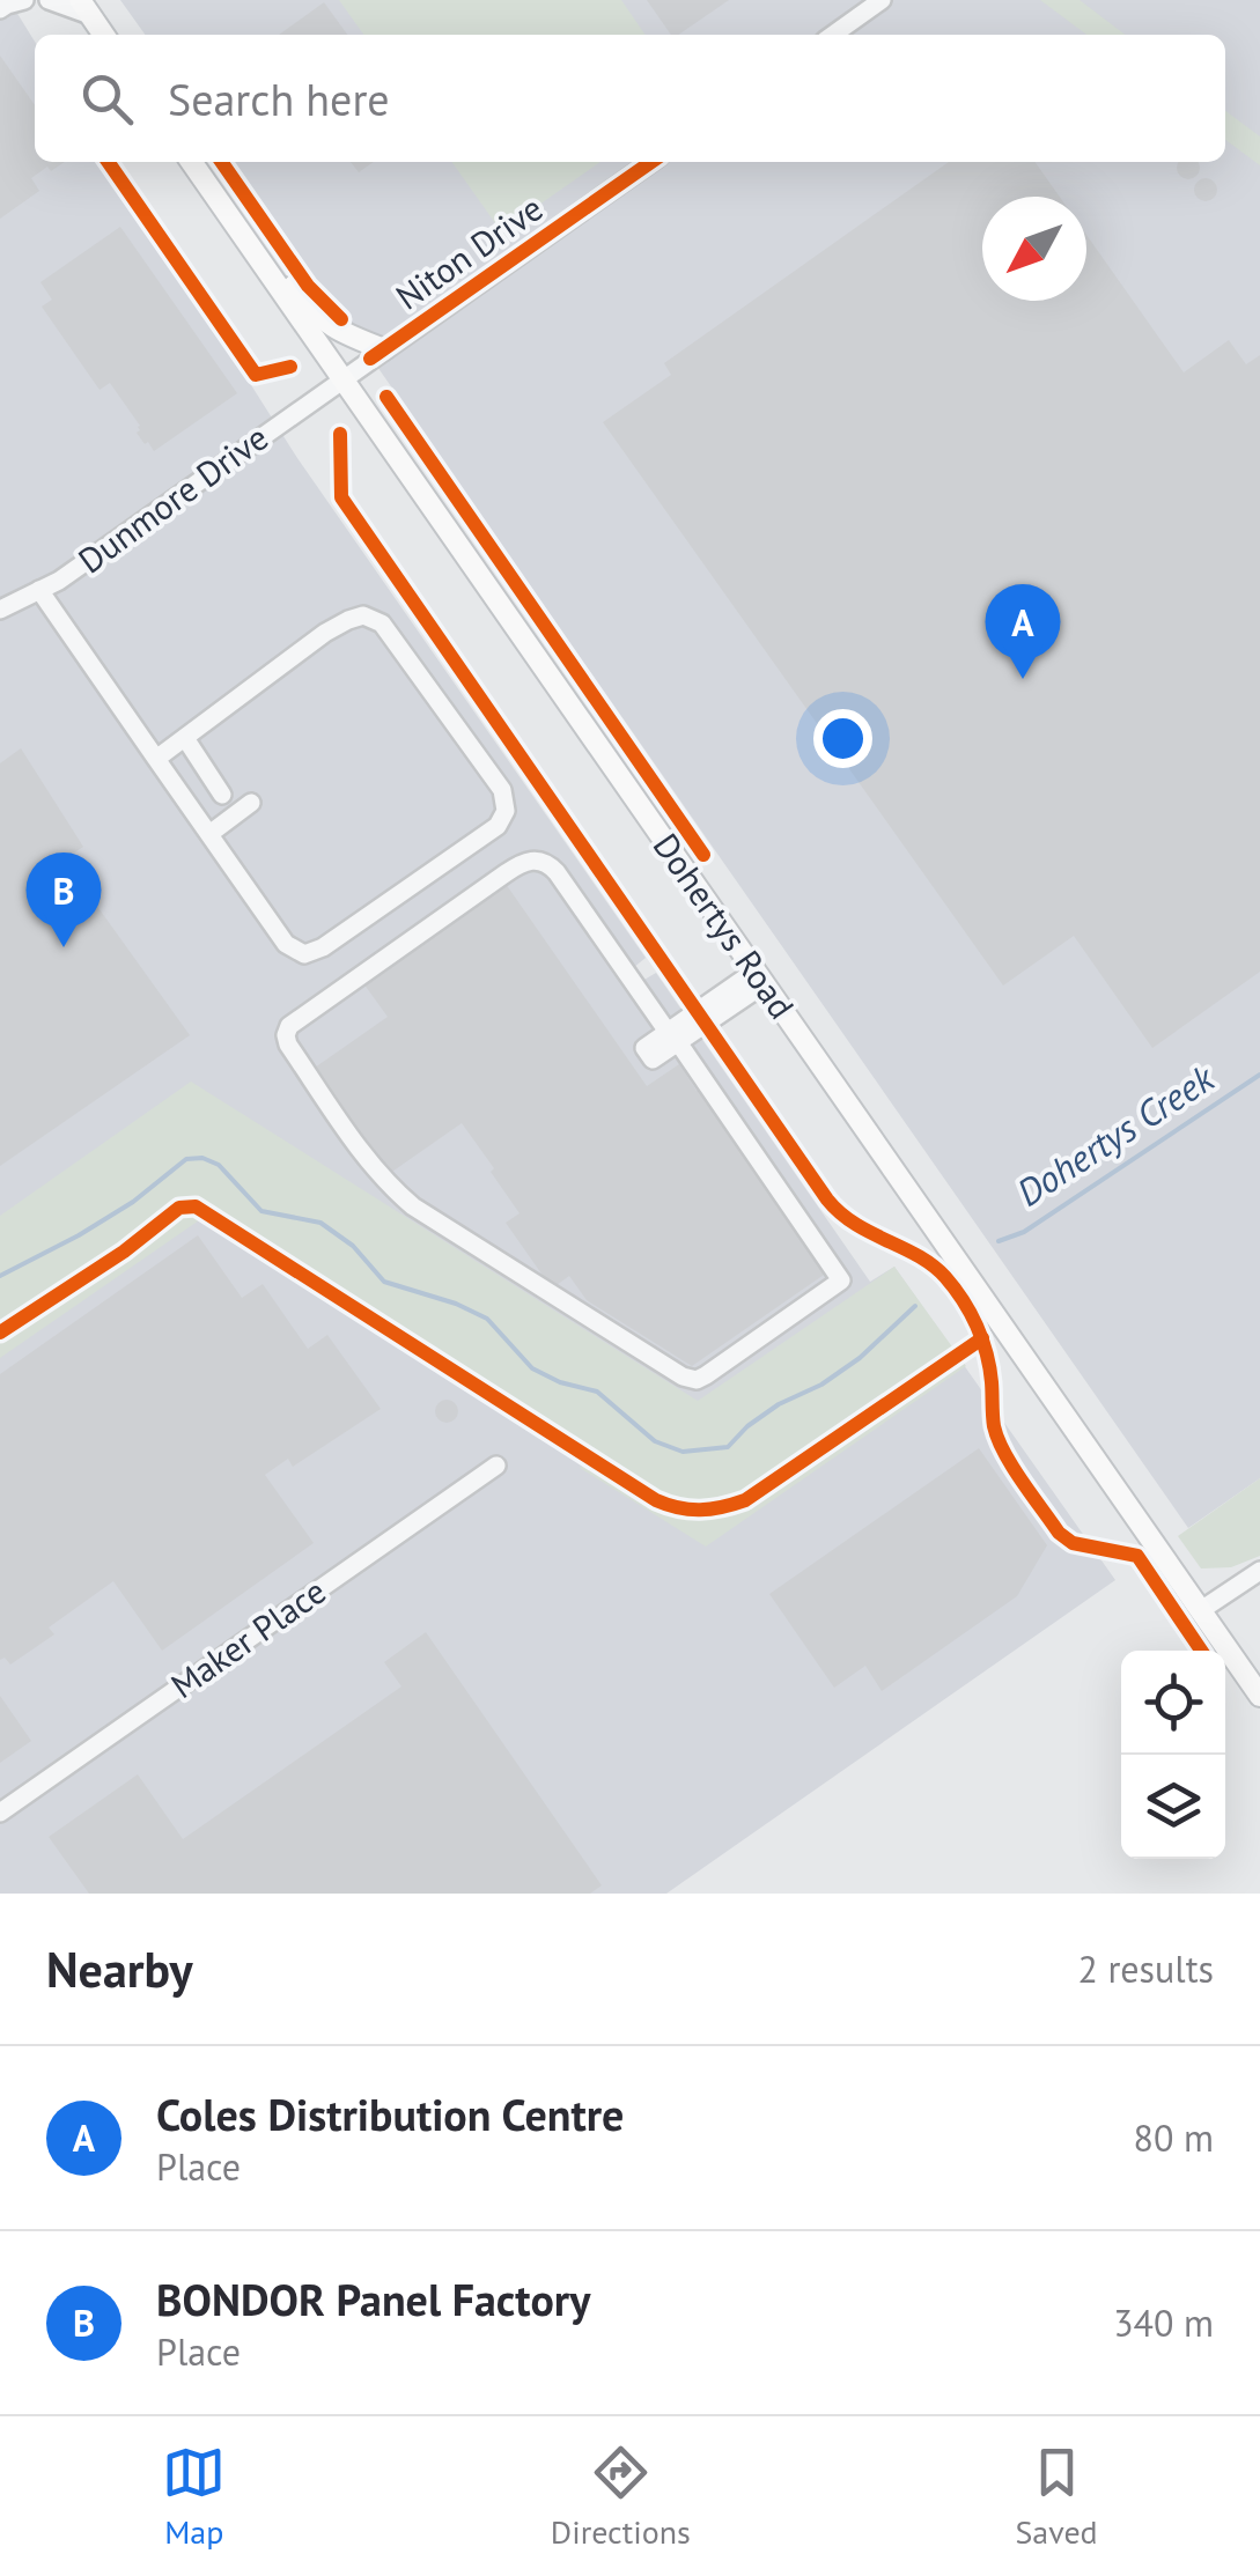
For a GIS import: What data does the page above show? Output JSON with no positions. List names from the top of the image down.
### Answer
{
  "streets": {
    "main road": ["Dohertys Road"],
    "street": ["Niton Drive", "Dunmore Drive", "Maker Place"]
  },
  "crossings": [
    ["Niton Drive", "Dunmore Drive"],
    ["Niton Drive", "Dohertys Road"],
    ["Dunmore Drive", "Dohertys Road"]
  ],
  "water": ["Dohertys Creek"],
  "north": "bottom left",
  "page": {
    "search": "Search here",
    "pins": ["A", "B"],
    "heading": ["Nearby", "2 results"],
    "list": [
      {
        "mark": "A",
        "name": "Coles Distribution Centre",
        "note": "Place",
        "value": "80 m"
      },
      {
        "mark": "B",
        "name": "BONDOR Panel Factory",
        "note": "Place",
        "value": "340 m"
      }
    ],
    "nav": ["Map", "Directions", "Saved"]
  }
}
